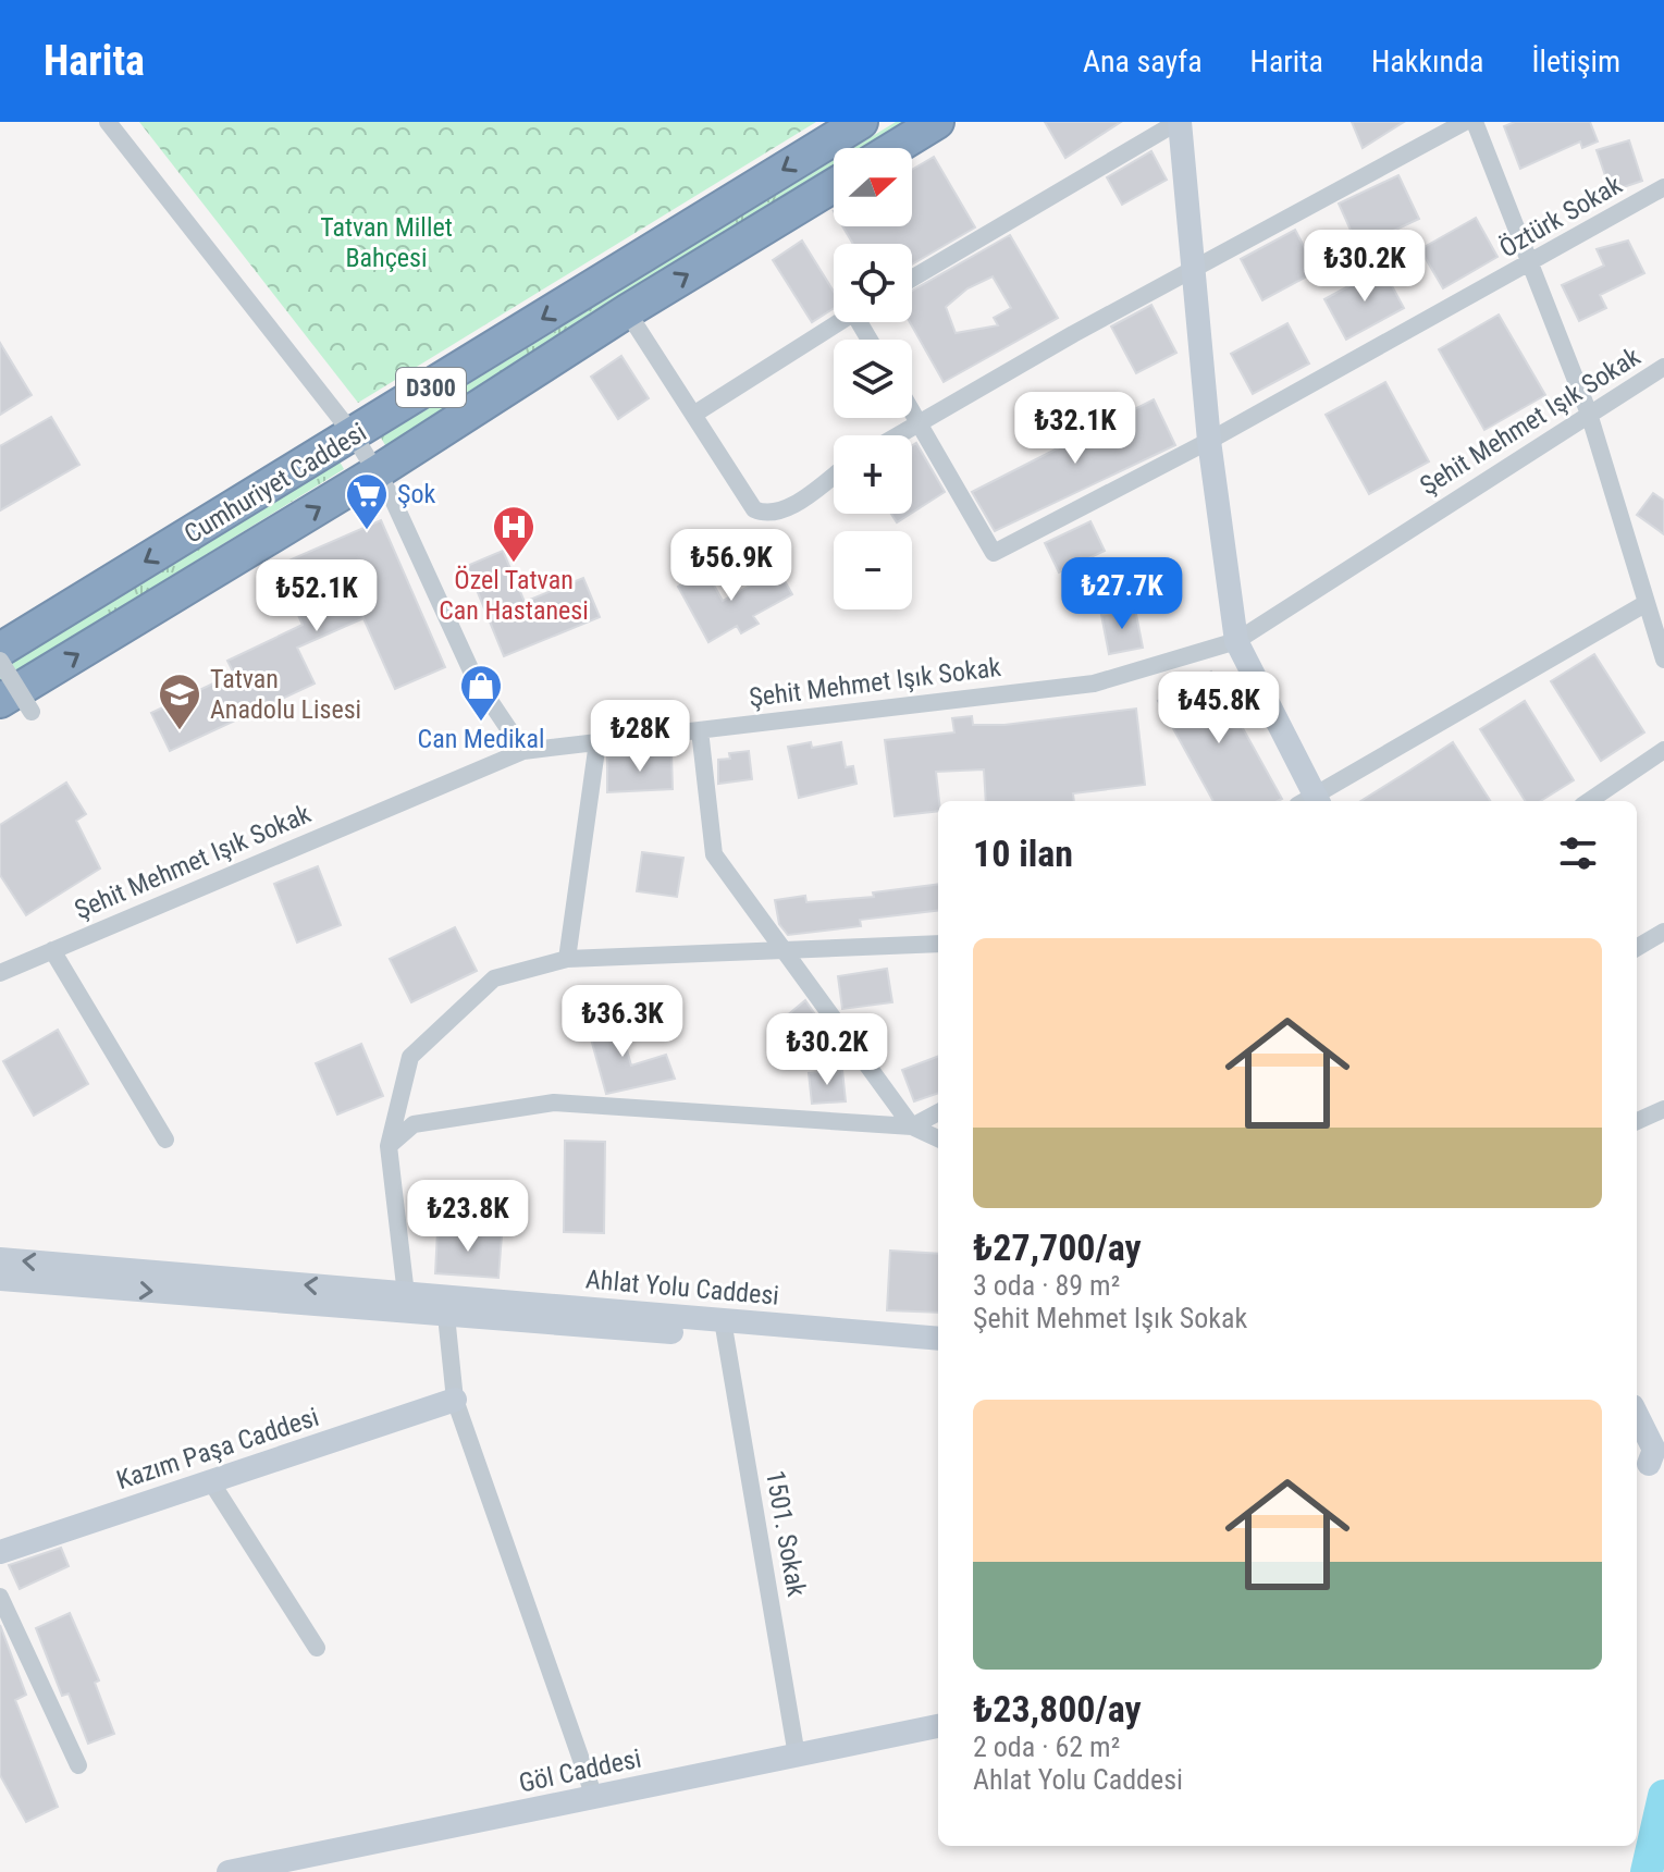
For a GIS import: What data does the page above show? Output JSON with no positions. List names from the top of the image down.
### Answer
{
  "streets": {
    "highway": ["D300", "Cumhuriyet Caddesi"],
    "street": [
      "Öztürk Sokak",
      "Şehit Mehmet Işık Sokak",
      "Ahlat Yolu Caddesi",
      "Kazım Paşa Caddesi",
      "1501. Sokak",
      "Göl Caddesi"
    ]
  },
  "crossings": [
    ["Ahlat Yolu Caddesi", "1501. Sokak"],
    ["1501. Sokak", "Göl Caddesi"]
  ],
  "parks": ["Tatvan Millet Bahçesi"],
  "places": {
    "supermarket": ["Şok"],
    "hospital": ["Özel Tatvan Can Hastanesi"],
    "shop": ["Can Medikal"],
    "school or university": ["Tatvan Anadolu Lisesi"]
  },
  "north": "right",
  "page": {
    "header": "Harita",
    "nav": [
      "Ana sayfa",
      "Harita",
      "Hakkında",
      "İletişim"
    ],
    "map_buttons": ["+", "−"],
    "price": [
      "₺30.2K",
      "₺32.1K",
      "₺56.9K",
      "₺27.7K",
      "₺52.1K",
      "₺45.8K",
      "₺28K",
      "₺36.3K",
      "₺30.2K",
      "₺23.8K"
    ],
    "heading": "10 ilan",
    "list": [
      {
        "name": "₺27,700/ay",
        "note": "3 oda · 89 m² · Şehit Mehmet Işık Sokak"
      },
      {
        "name": "₺23,800/ay",
        "note": "2 oda · 62 m² · Ahlat Yolu Caddesi"
      }
    ]
  }
}
